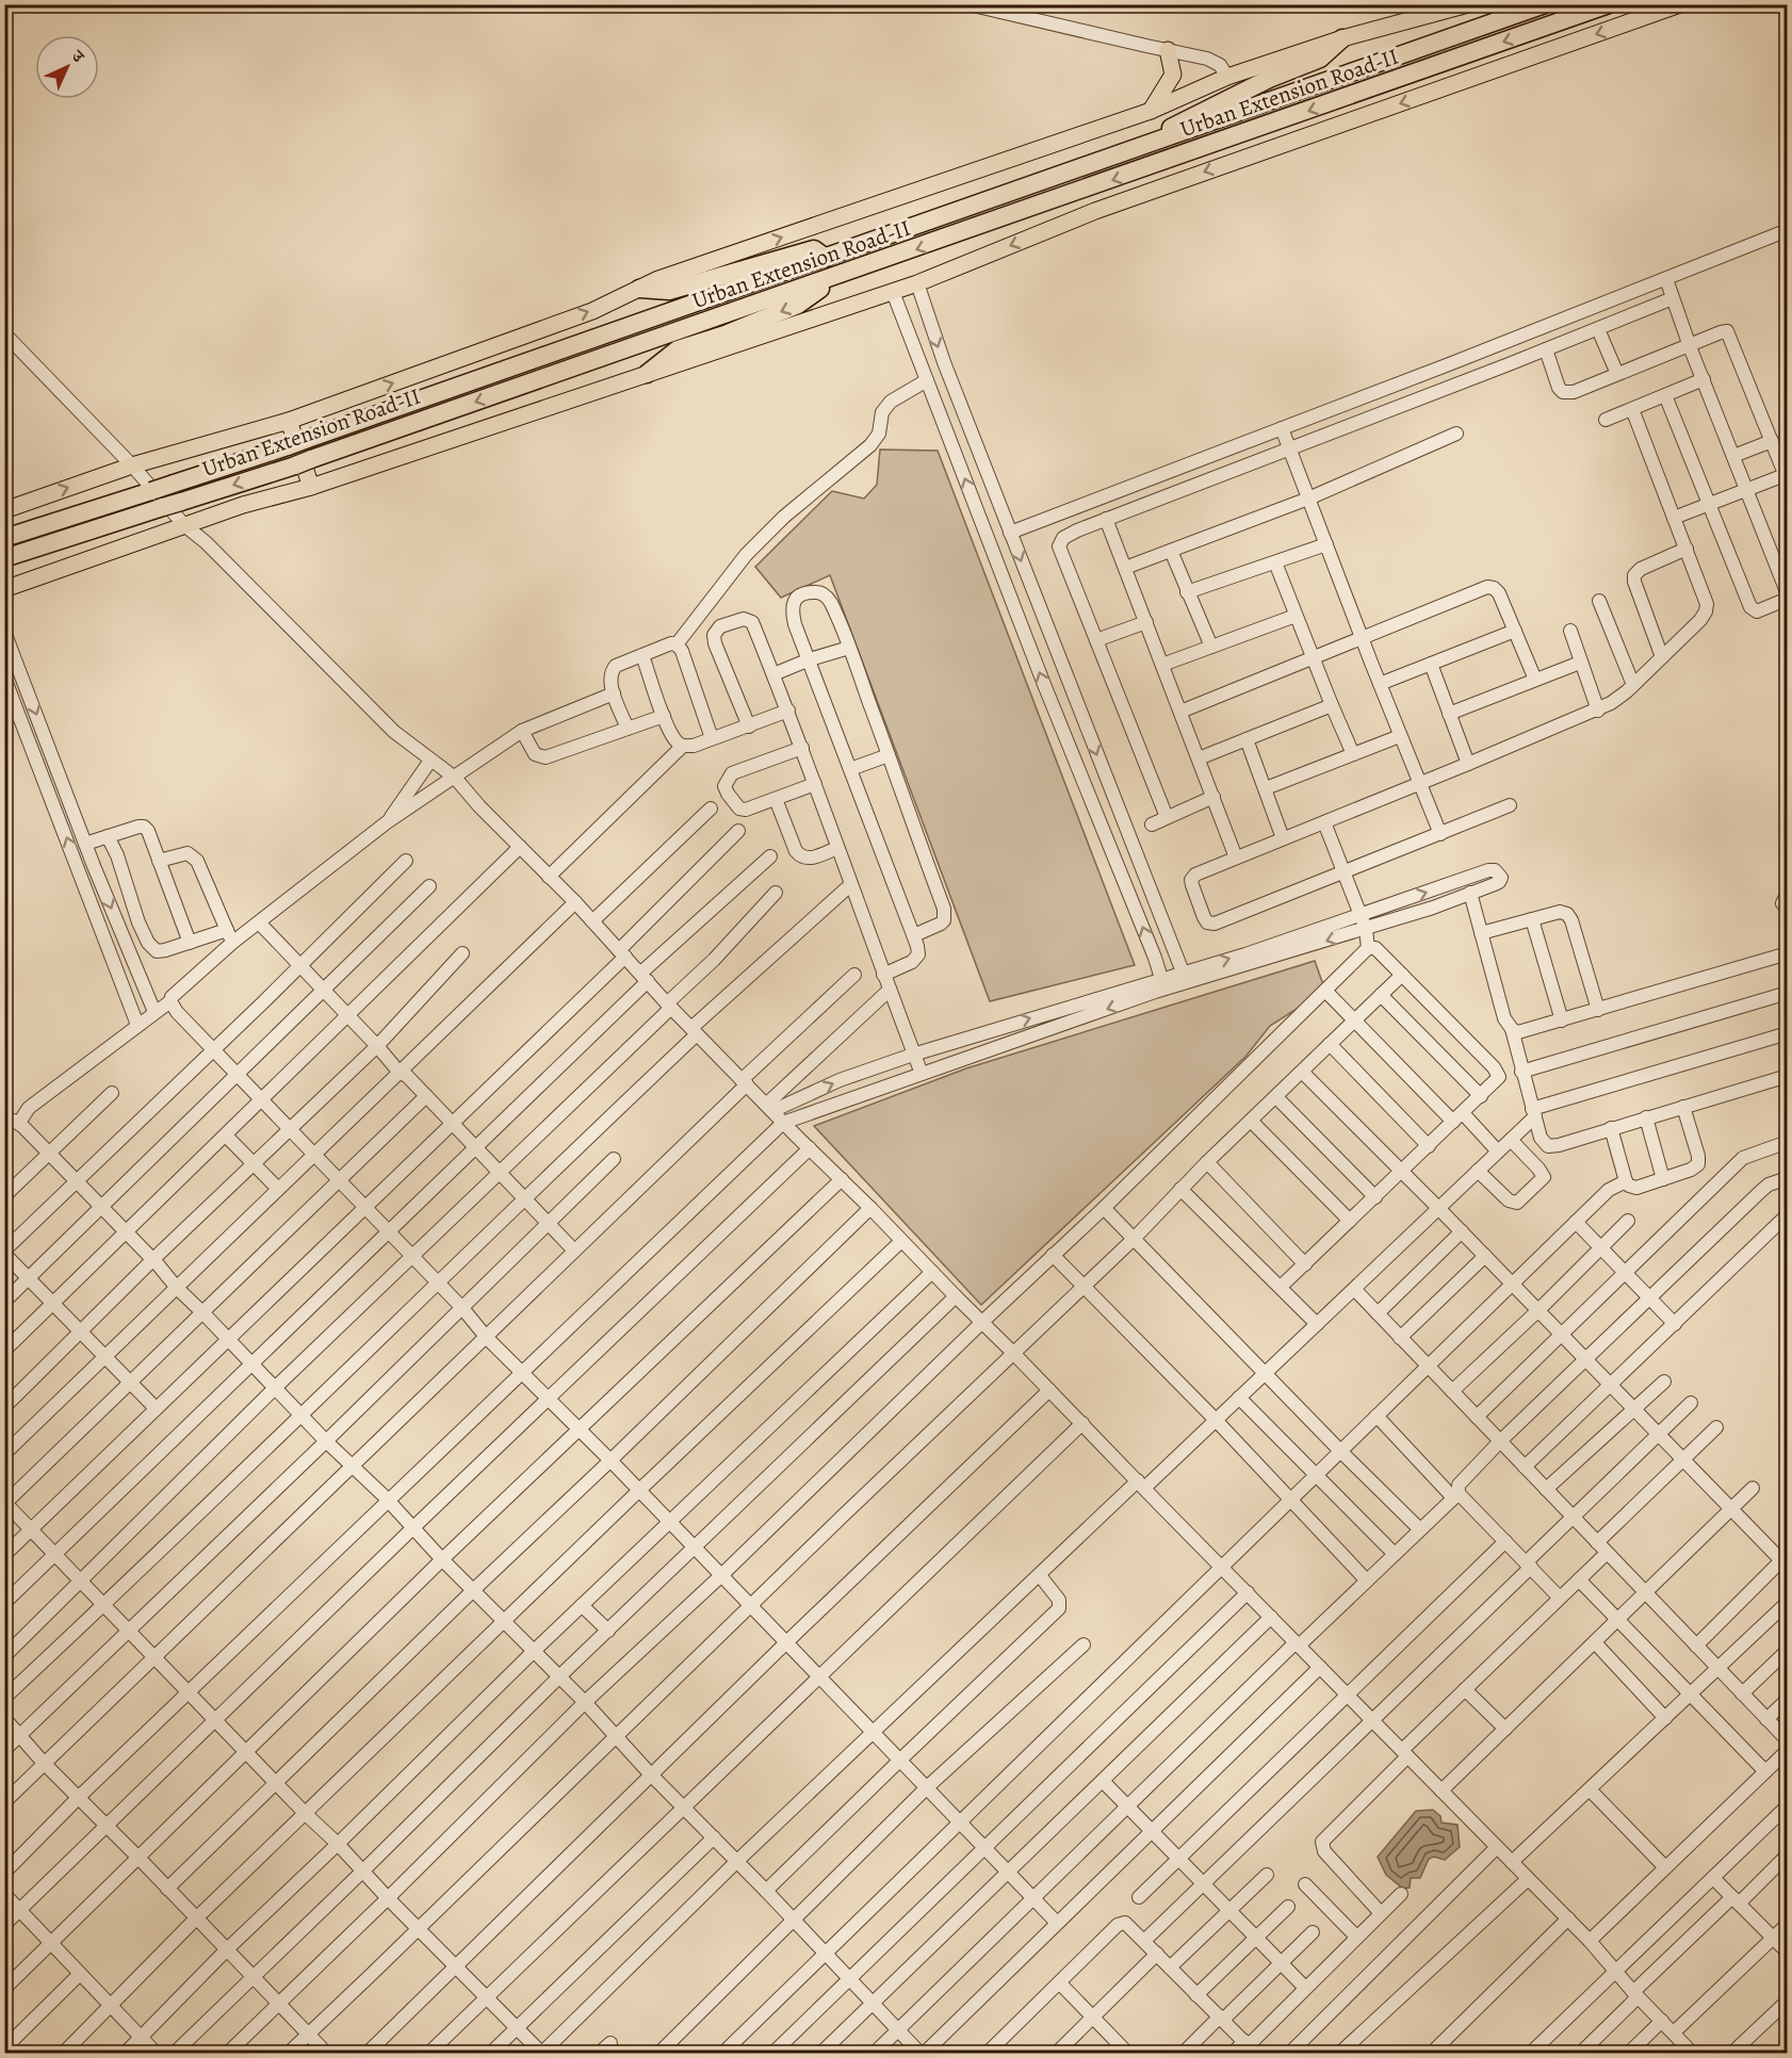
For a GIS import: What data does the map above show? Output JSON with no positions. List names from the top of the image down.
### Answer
{
  "streets": {
    "highway": ["Urban Extension Road-II"]
  },
  "north": "top right"
}
